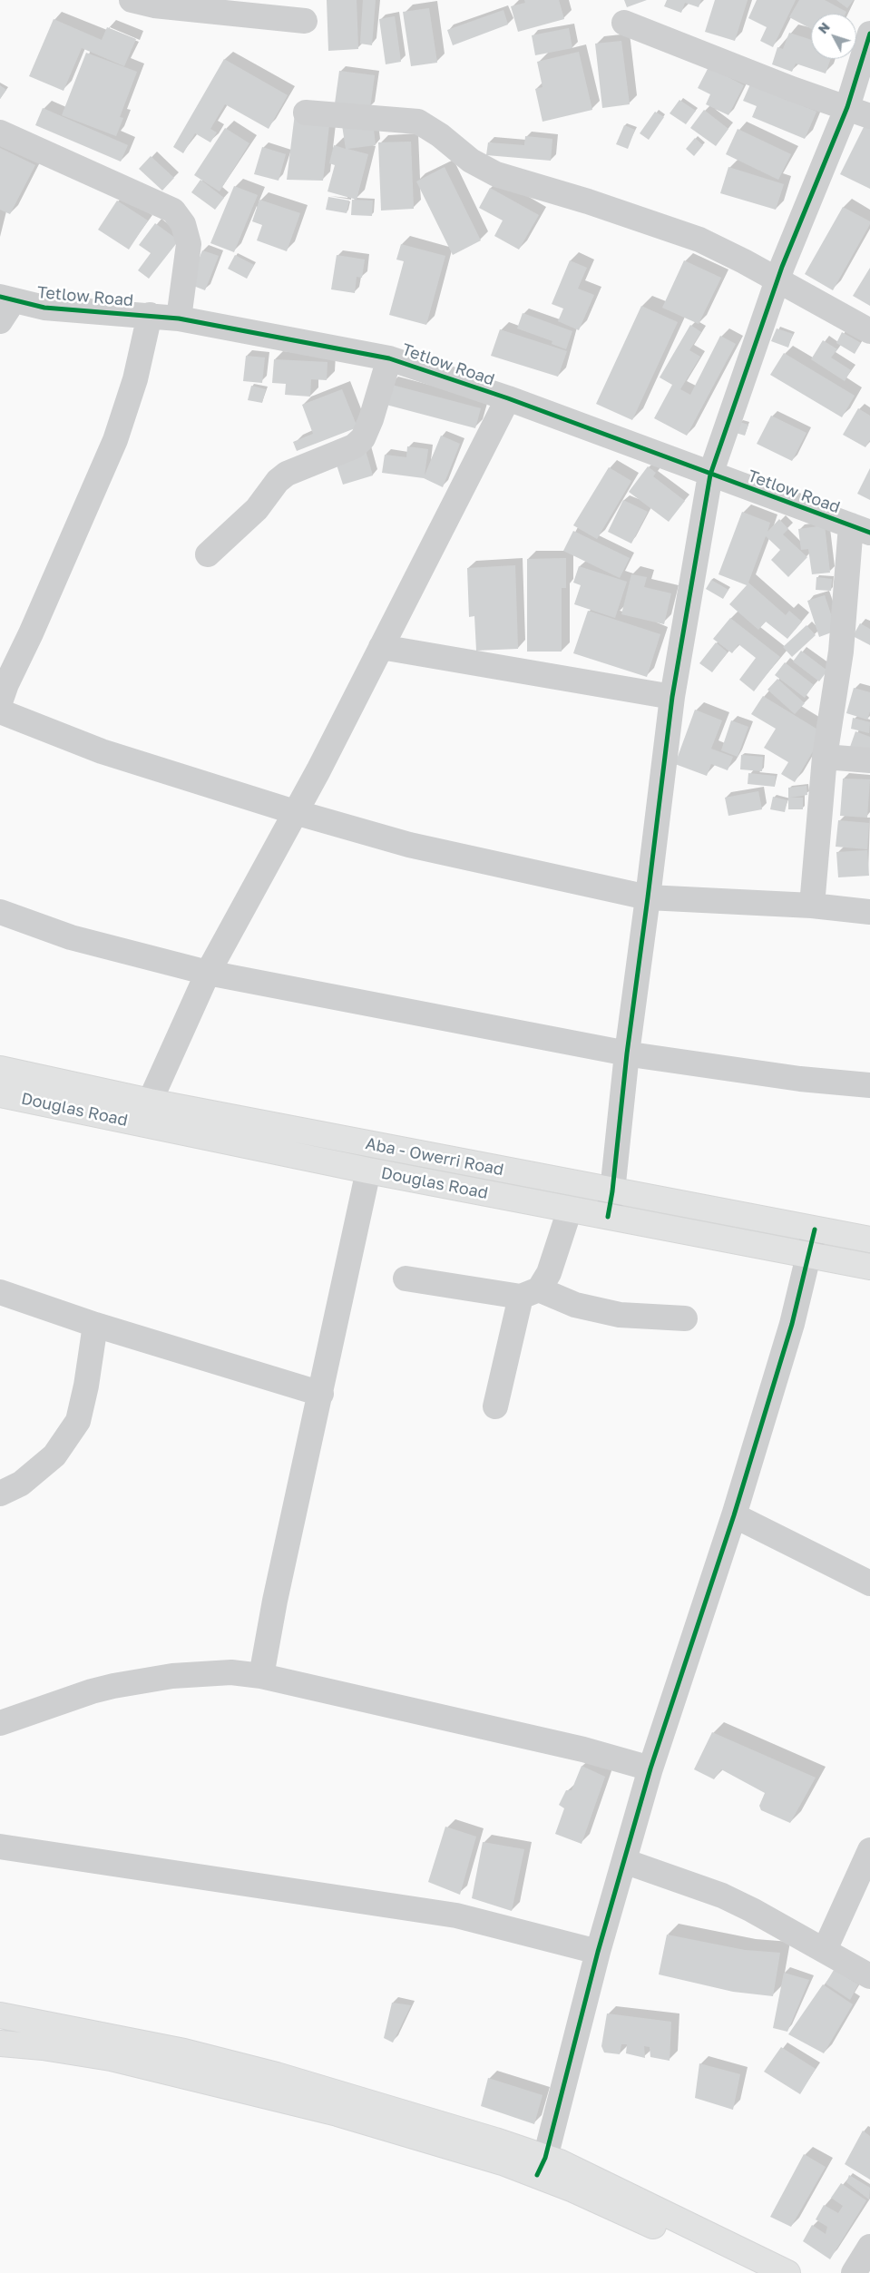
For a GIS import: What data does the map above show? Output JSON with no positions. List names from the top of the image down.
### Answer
{
  "streets": {
    "main road": ["Douglas Road", "Aba - Owerri Road"],
    "street": ["Tetlow Road"]
  },
  "north": "top left"
}
